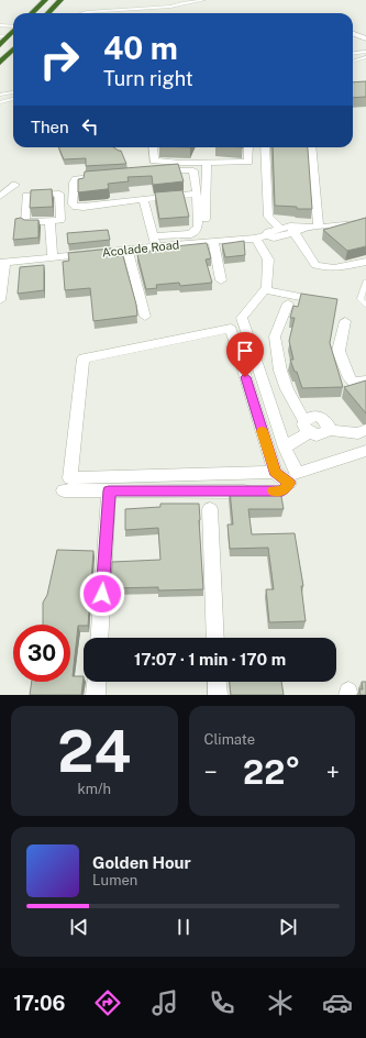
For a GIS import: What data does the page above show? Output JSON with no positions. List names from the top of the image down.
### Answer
{
  "streets": {
    "street": ["Acolade Road"]
  },
  "page": {
    "turn": ["40 m", "Turn right"],
    "then": "Then",
    "limit": "30",
    "trip": "17:07 · 1 min · 170 m",
    "tile": [
      ["24", "km/h"],
      "Climate"
    ],
    "heat": ["−", "22°", "+"],
    "song": ["Golden Hour", "Lumen"],
    "tabs": "17:06"
  }
}
